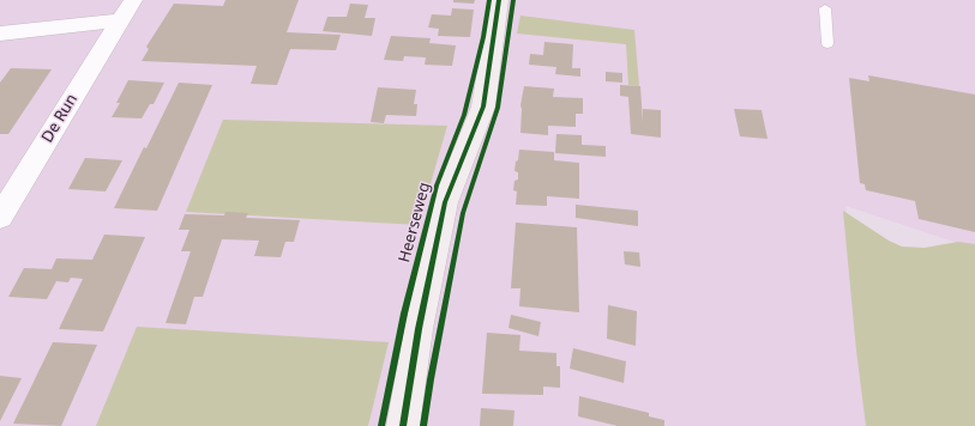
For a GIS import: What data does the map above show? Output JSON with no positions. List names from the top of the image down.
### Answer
{
  "streets": {
    "street": ["De Run", "Heerseweg"]
  }
}
